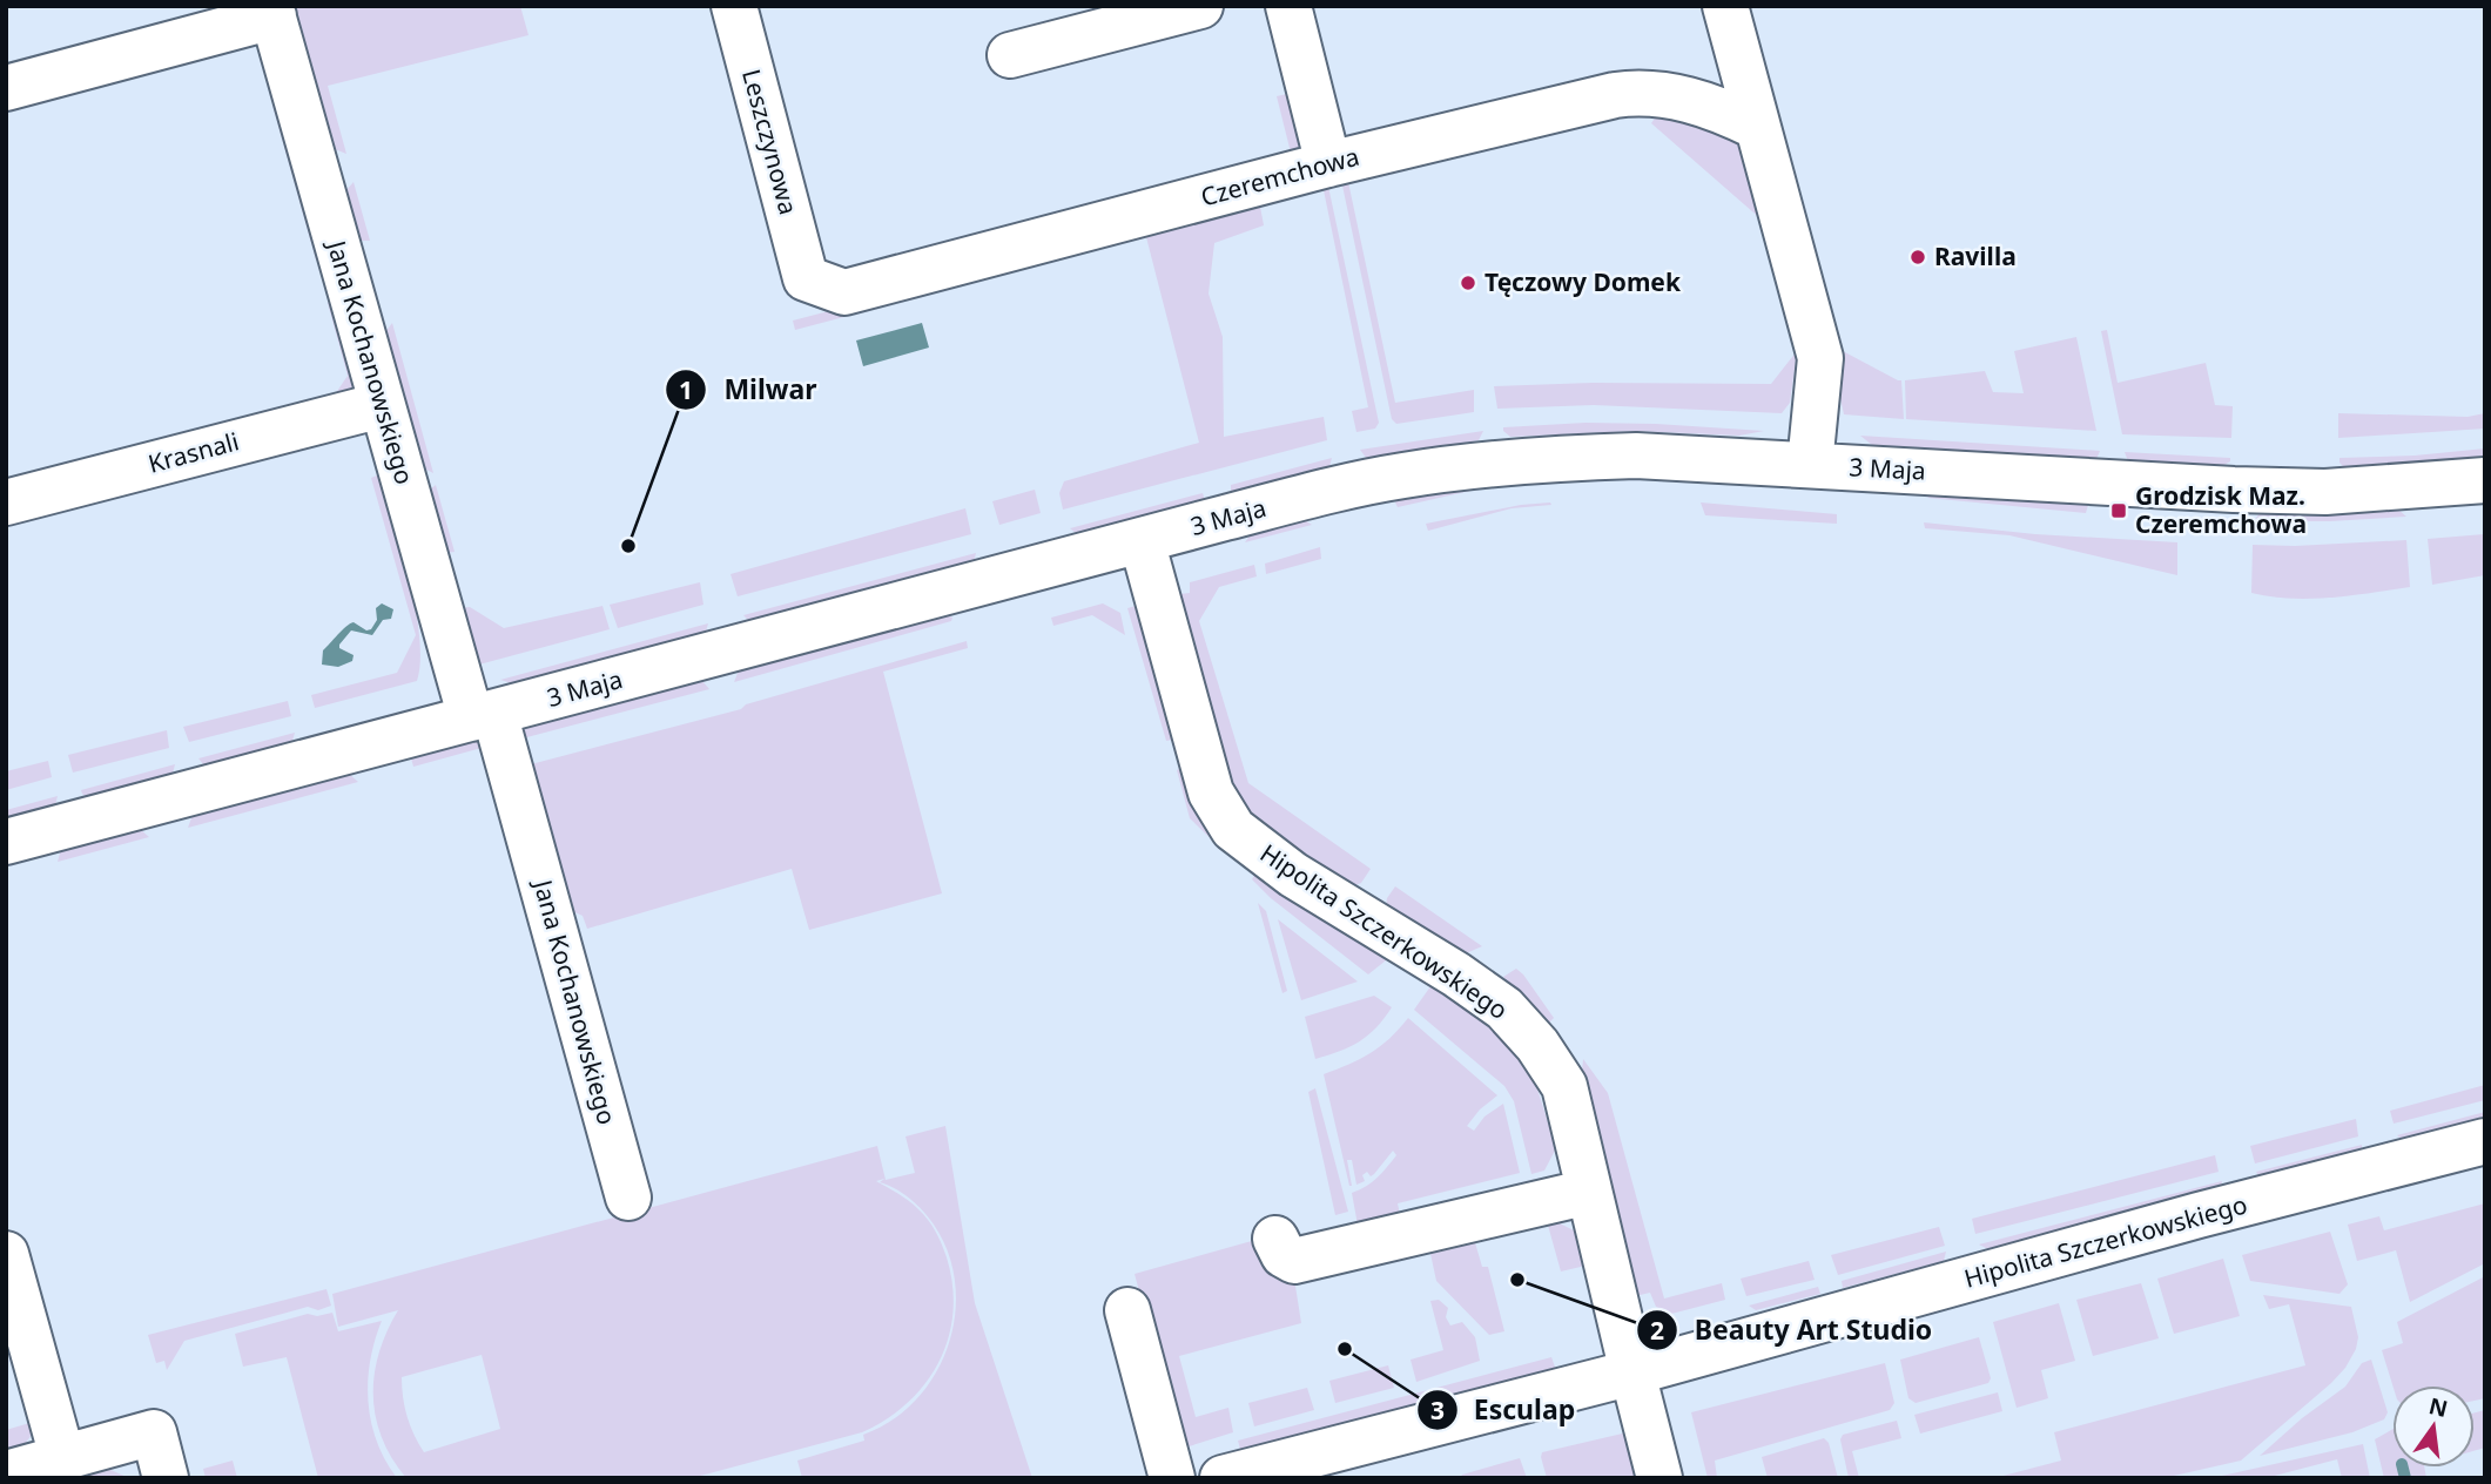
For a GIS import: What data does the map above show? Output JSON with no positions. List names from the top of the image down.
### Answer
{
  "streets": {
    "street": [
      "Leszczynowa",
      "Czeremchowa",
      "Jana Kochanowskiego",
      "Krasnali",
      "3 Maja",
      "Hipolita Szczerkowskiego"
    ]
  },
  "crossings": [
    ["Leszczynowa", "Czeremchowa"],
    ["Jana Kochanowskiego", "Krasnali"],
    ["Jana Kochanowskiego", "3 Maja"],
    ["3 Maja", "Hipolita Szczerkowskiego"]
  ],
  "places": {
    "other": [
      "Ravilla",
      "Tęczowy Domek",
      "Milwar",
      "Beauty Art Studio",
      "Esculap"
    ],
    "transit": ["Grodzisk Maz. Czeremchowa"]
  },
  "north": "top"
}
